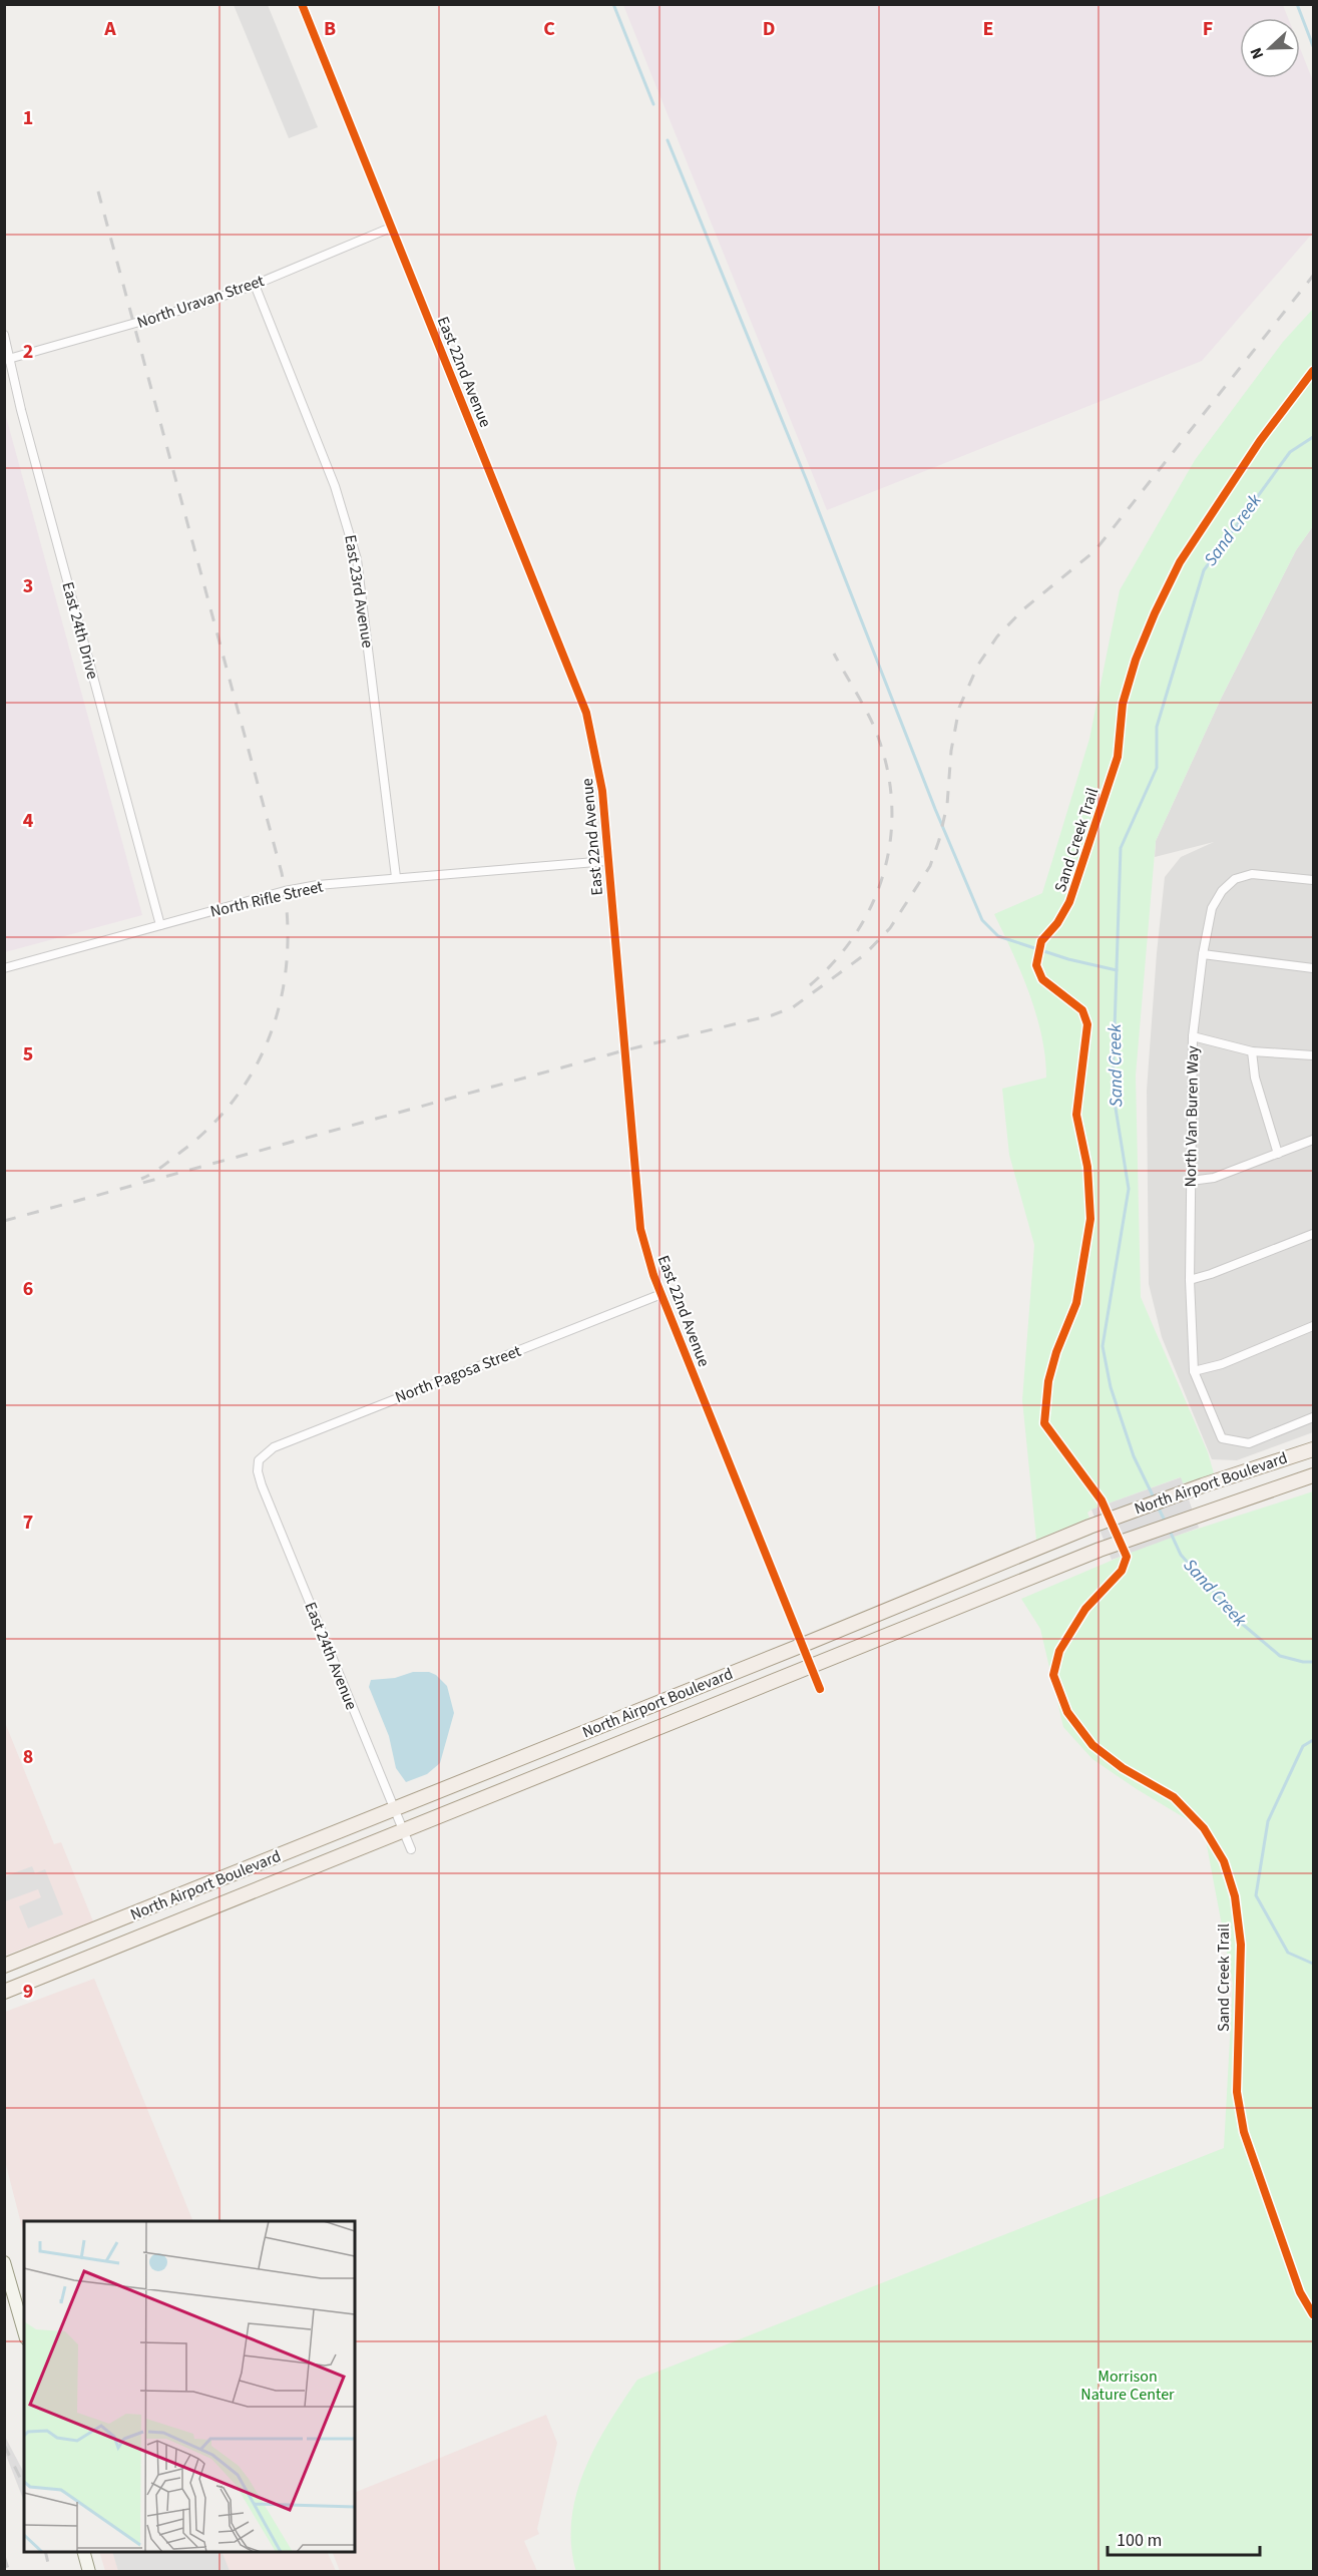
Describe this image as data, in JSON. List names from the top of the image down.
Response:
{
  "streets": {
    "main road": ["North Airport Boulevard"],
    "street": [
      "North Uravan Street",
      "East 22nd Avenue",
      "East 23rd Avenue",
      "East 24th Drive",
      "North Rifle Street",
      "North Van Buren Way",
      "North Pagosa Street",
      "East 24th Avenue"
    ],
    "cycle path": ["Sand Creek Trail"]
  },
  "crossings": [
    ["North Uravan Street", "East 22nd Avenue"],
    ["North Uravan Street", "East 23rd Avenue"],
    ["North Uravan Street", "East 24th Drive"],
    ["East 22nd Avenue", "North Rifle Street"],
    ["East 22nd Avenue", "North Pagosa Street"],
    ["East 22nd Avenue", "North Airport Boulevard"],
    ["East 23rd Avenue", "North Rifle Street"],
    ["East 24th Drive", "North Rifle Street"],
    ["North Pagosa Street", "East 24th Avenue"],
    ["North Airport Boulevard", "East 24th Avenue"]
  ],
  "water": ["Sand Creek"],
  "parks": ["Morrison Nature Center"],
  "scale_bar": "100 m",
  "north": "left",
  "grid": {
    "columns": [
      "A",
      "B",
      "C",
      "D",
      "E",
      "F"
    ],
    "rows": [
      "1",
      "2",
      "3",
      "4",
      "5",
      "6",
      "7",
      "8",
      "9"
    ]
  }
}
